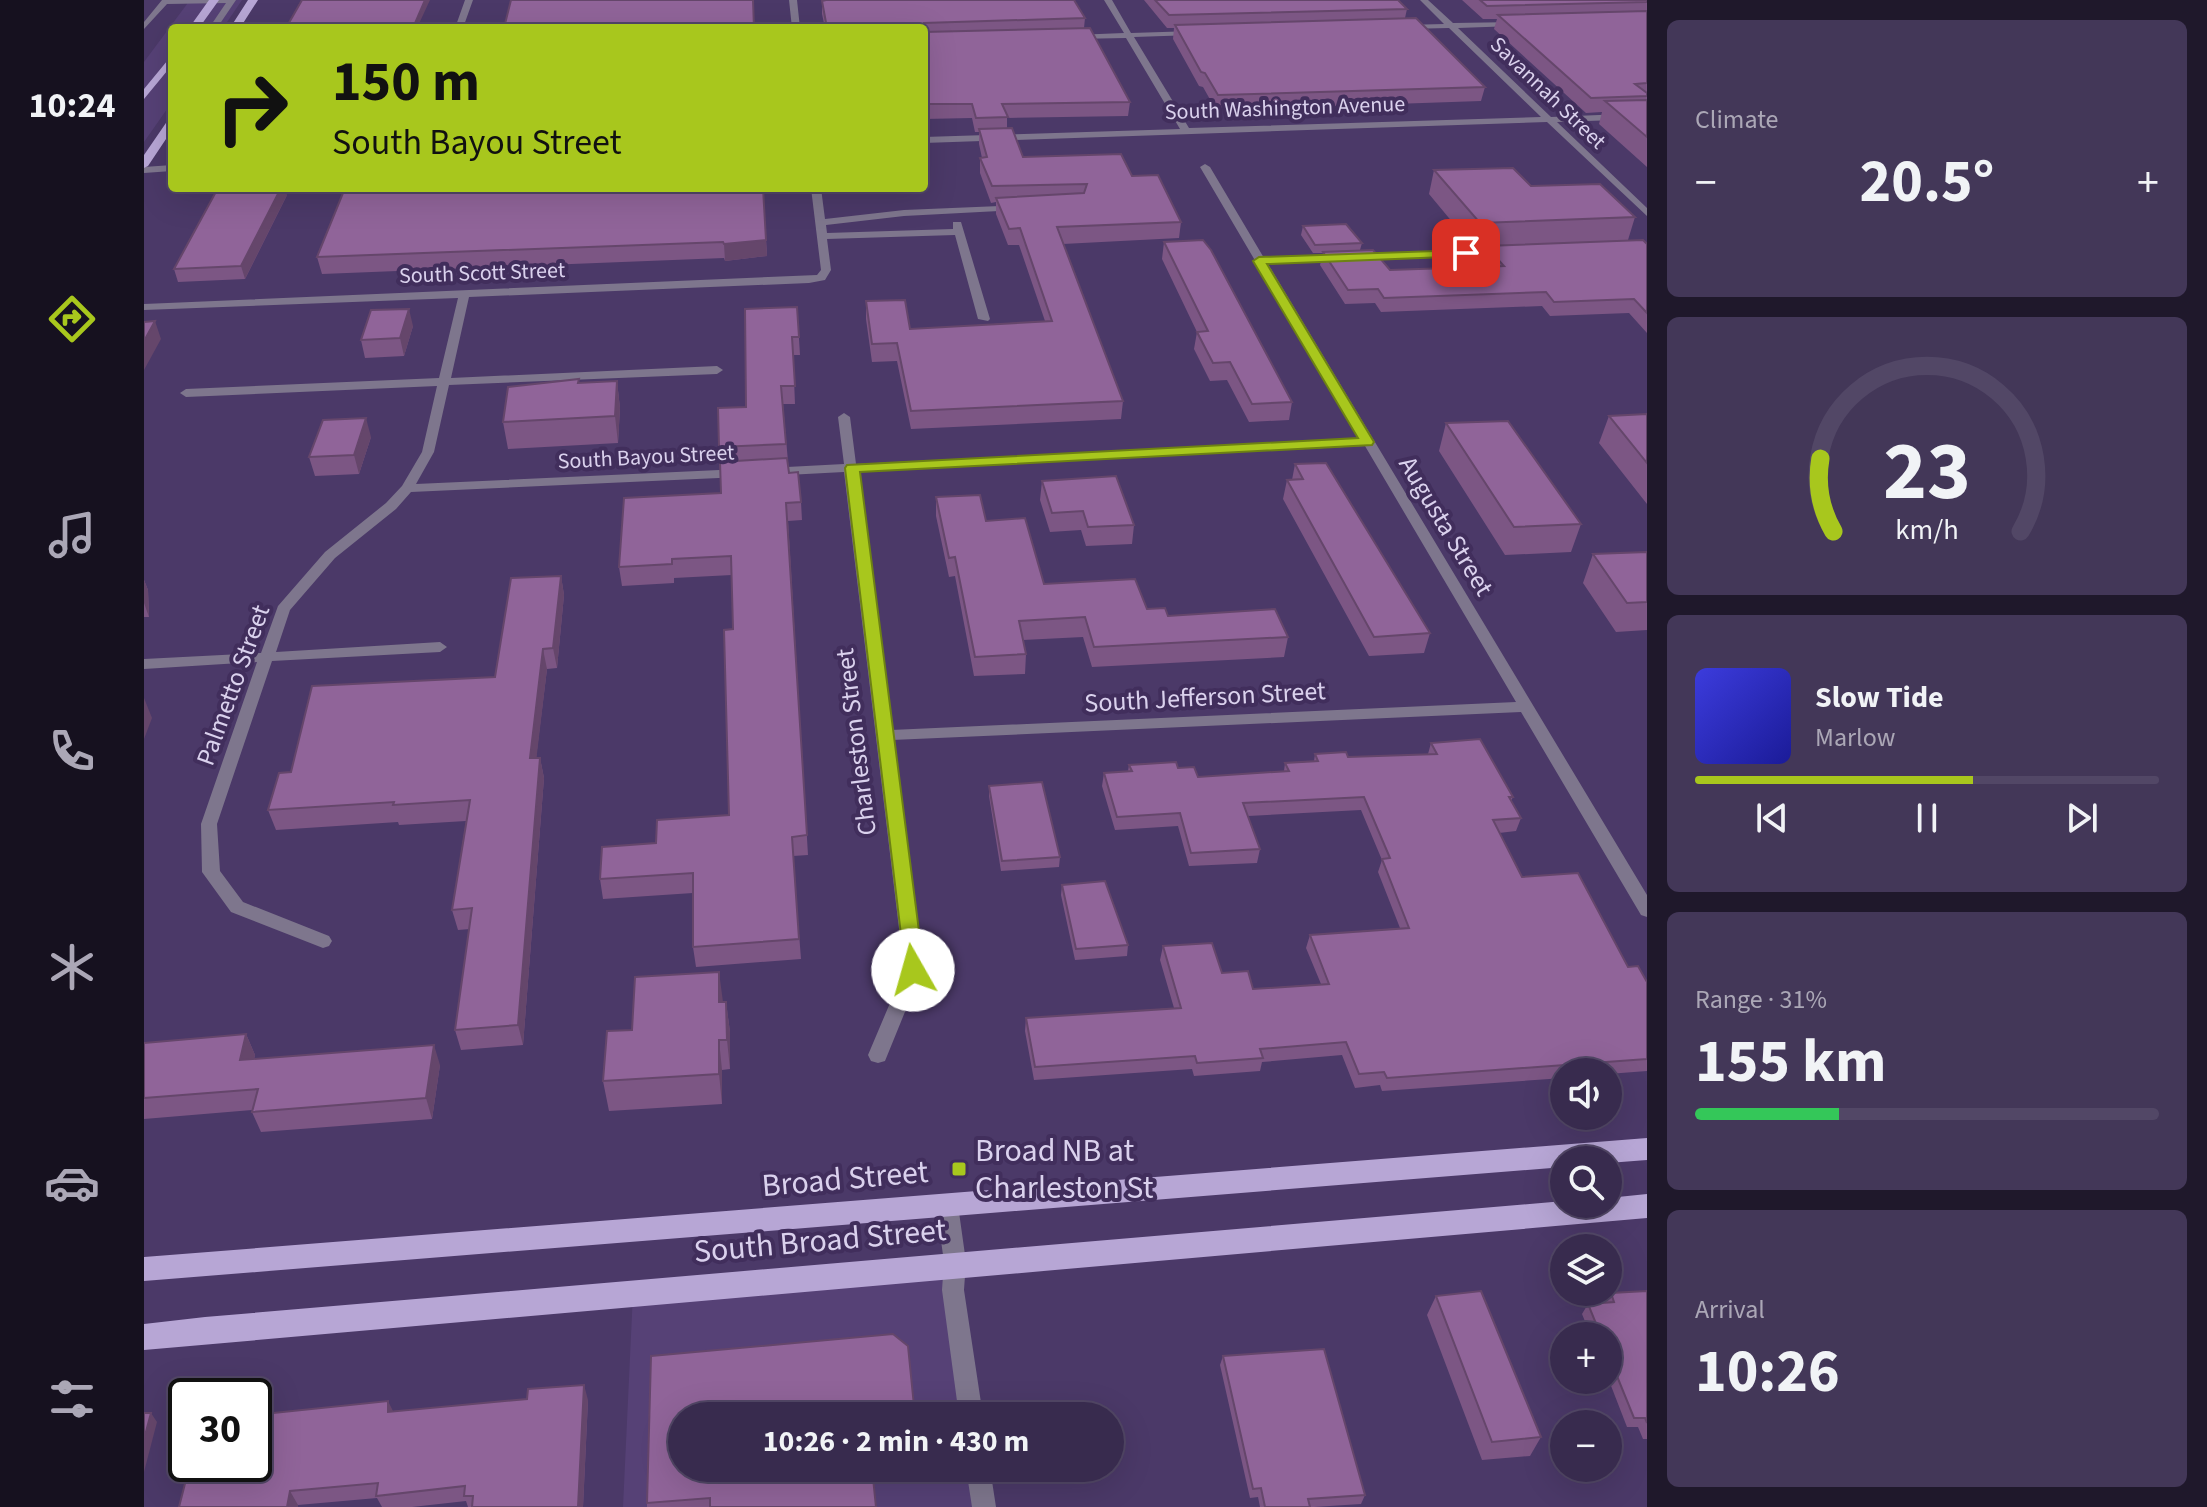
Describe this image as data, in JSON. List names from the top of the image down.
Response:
{
  "streets": {
    "main road": ["Broad Street", "South Broad Street"],
    "street": [
      "Savannah Street",
      "South Washington Avenue",
      "South Scott Street",
      "South Bayou Street",
      "Augusta Street",
      "Palmetto Street",
      "South Jefferson Street",
      "Charleston Street"
    ]
  },
  "crossings": [
    ["Savannah Street", "South Washington Avenue"],
    ["South Scott Street", "Palmetto Street"],
    ["South Bayou Street", "Augusta Street"],
    ["South Bayou Street", "Palmetto Street"],
    ["South Bayou Street", "Charleston Street"],
    ["Augusta Street", "South Jefferson Street"],
    ["South Jefferson Street", "Charleston Street"]
  ],
  "places": {
    "transit": ["Broad NB at Charleston St"]
  },
  "page": {
    "tabs": "10:24",
    "tile": [
      "Climate",
      ["Range · 31%", "155 km"],
      ["Arrival", "10:26"]
    ],
    "turn": ["150 m", "South Bayou Street"],
    "heat": ["−", "20.5°", "+"],
    "song": ["Slow Tide", "Marlow"],
    "map_buttons": ["+", "−"],
    "limit": "30",
    "trip": "10:26 · 2 min · 430 m",
    "gauge": ["23", "km/h"]
  }
}
